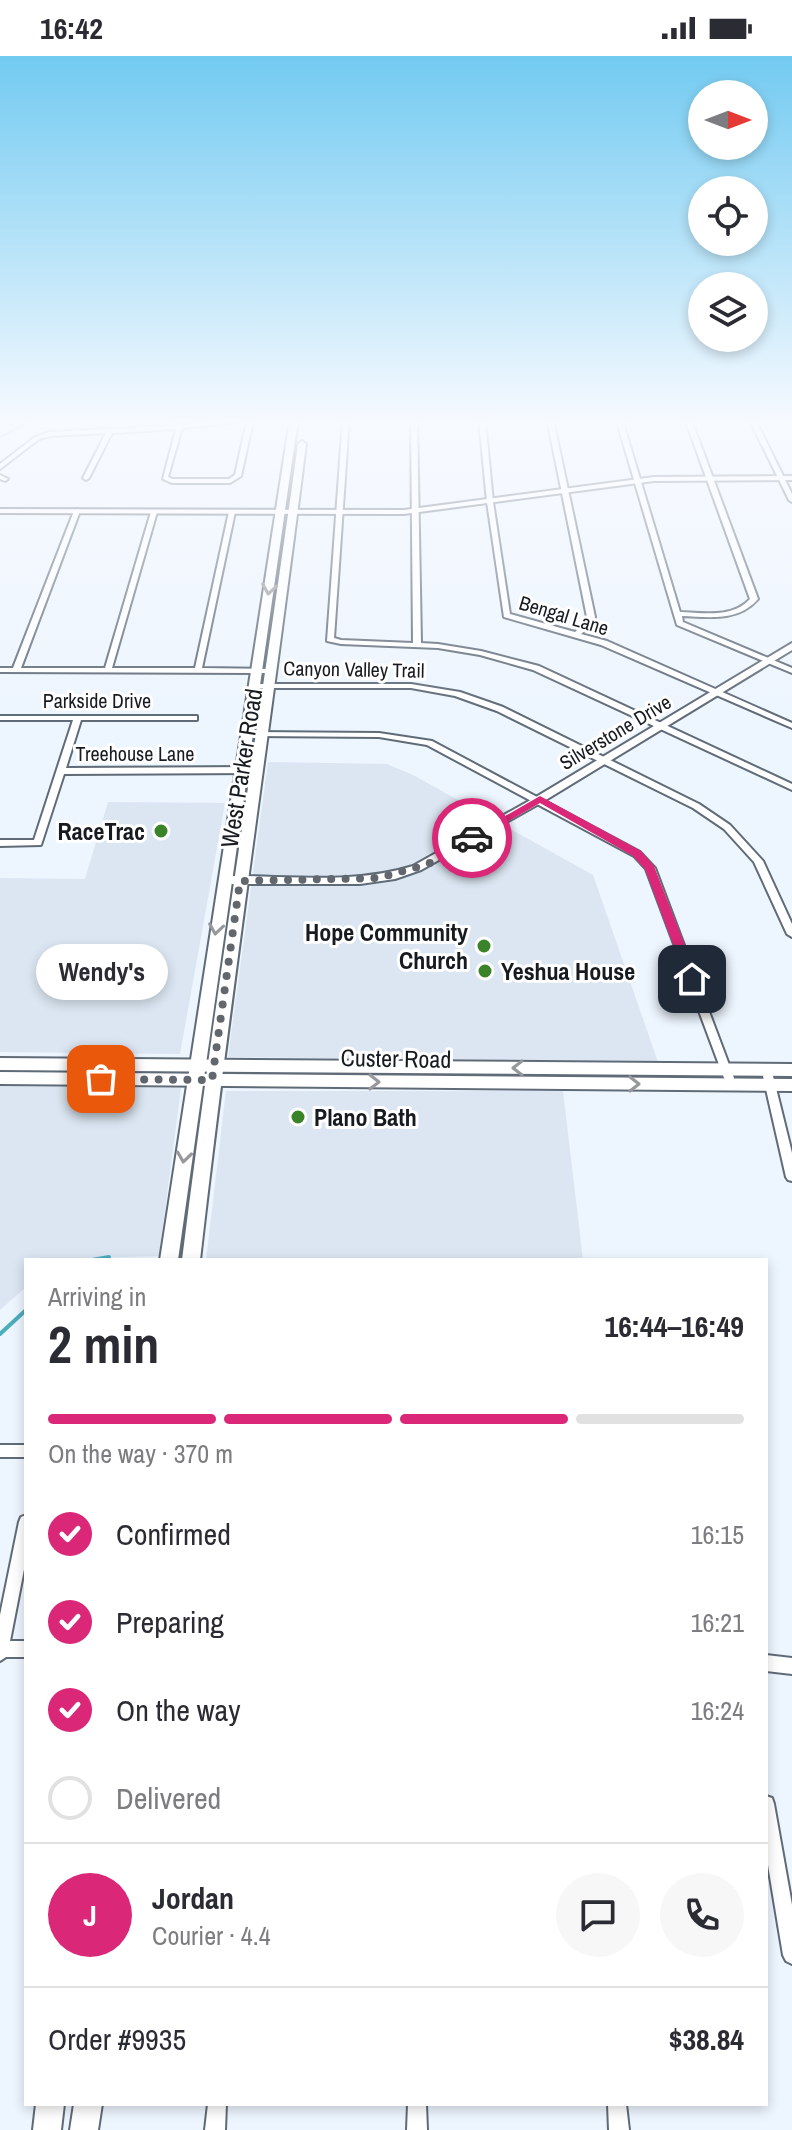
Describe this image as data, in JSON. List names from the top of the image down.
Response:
{
  "streets": {
    "main road": ["West Parker Road", "Custer Road"],
    "street": [
      "Bengal Lane",
      "Canyon Valley Trail",
      "Parkside Drive",
      "Silverstone Drive",
      "Treehouse Lane"
    ]
  },
  "crossings": [
    ["Bengal Lane", "Silverstone Drive"],
    ["Canyon Valley Trail", "Silverstone Drive"],
    ["Canyon Valley Trail", "West Parker Road"],
    ["Silverstone Drive", "West Parker Road"],
    ["Treehouse Lane", "West Parker Road"],
    ["West Parker Road", "Custer Road"]
  ],
  "places": [
    "RaceTrac",
    "Hope Community Church",
    "Yeshua House",
    "Wendy's",
    "Plano Bath"
  ],
  "north": "right",
  "page": {
    "status": "16:42",
    "bubble": "Wendy's",
    "heading": ["2 min", "Arriving in", "16:44–16:49"],
    "panel": [
      "Jordan",
      "Courier · 4.4",
      "Order #9935",
      "$38.84"
    ],
    "bar": "On the way · 370 m",
    "list": [
      ["Confirmed", "16:15"],
      ["Preparing", "16:21"],
      ["On the way", "16:24"],
      "Delivered"
    ],
    "round": "J"
  }
}
